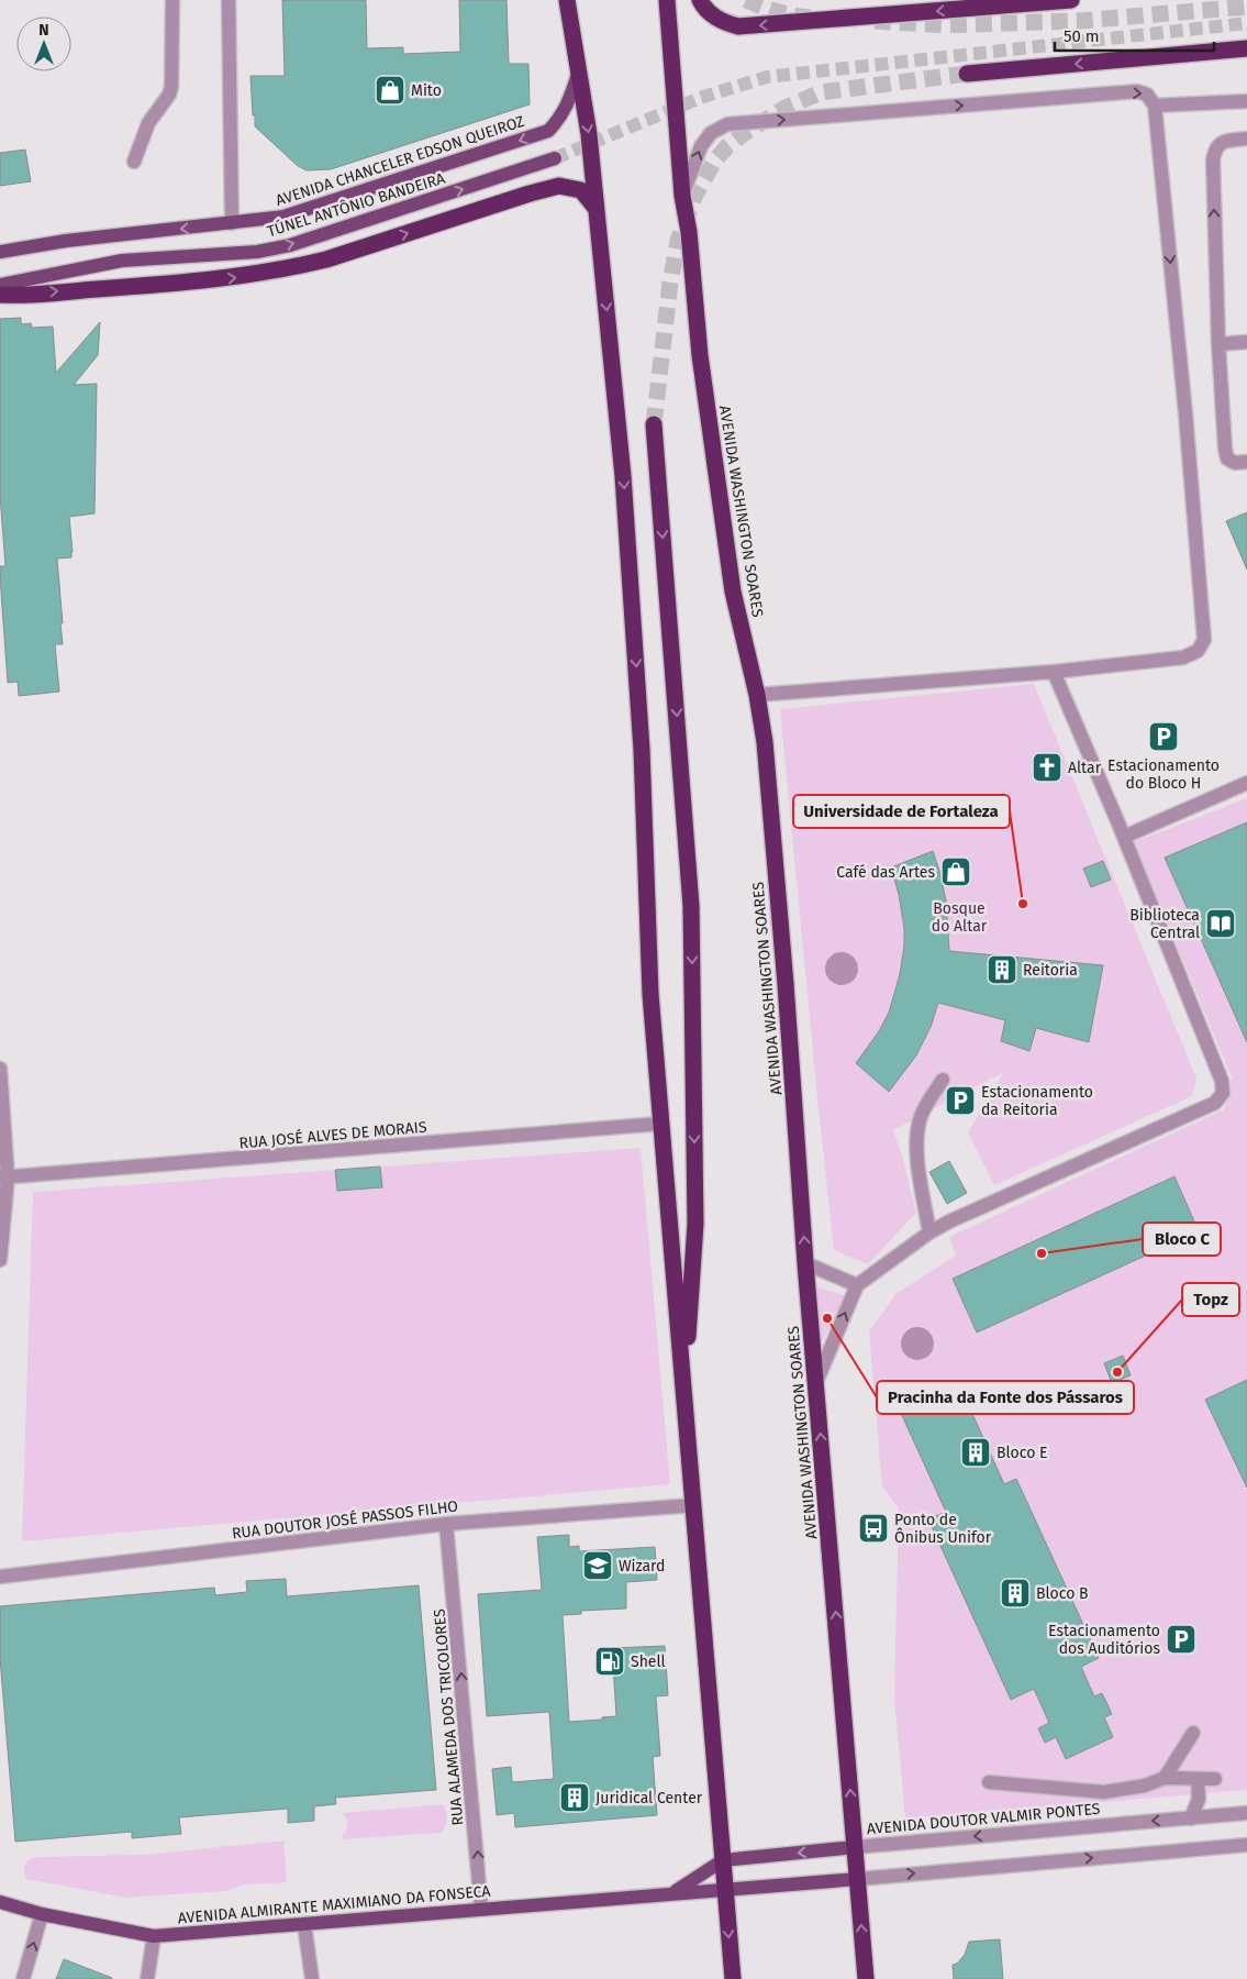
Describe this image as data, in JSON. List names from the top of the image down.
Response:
{
  "streets": {
    "highway": ["AVENIDA WASHINGTON SOARES"],
    "main road": [
      "AVENIDA CHANCELER EDSON QUEIROZ",
      "TÚNEL ANTÔNIO BANDEIRA",
      "AVENIDA DOUTOR VALMIR PONTES",
      "AVENIDA ALMIRANTE MAXIMIANO DA FONSECA"
    ],
    "street": ["RUA JOSÉ ALVES DE MORAIS", "RUA DOUTOR JOSÉ PASSOS FILHO", "RUA ALAMEDA DOS TRICOLORES"]
  },
  "crossings": [
    ["AVENIDA WASHINGTON SOARES", "AVENIDA DOUTOR VALMIR PONTES"],
    ["RUA DOUTOR JOSÉ PASSOS FILHO", "RUA ALAMEDA DOS TRICOLORES"],
    ["RUA ALAMEDA DOS TRICOLORES", "AVENIDA ALMIRANTE MAXIMIANO DA FONSECA"],
    ["AVENIDA DOUTOR VALMIR PONTES", "AVENIDA ALMIRANTE MAXIMIANO DA FONSECA"]
  ],
  "one_way": ["AVENIDA CHANCELER EDSON QUEIROZ", "TÚNEL ANTÔNIO BANDEIRA", "RUA ALAMEDA DOS TRICOLORES"],
  "parks": ["Bosque do Altar"],
  "places": {
    "shop": ["Mito", "Café das Artes"],
    "parking": ["Estacionamento do Bloco H", "Estacionamento da Reitoria", "Estacionamento dos Auditórios"],
    "church": ["Altar"],
    "other": [
      "Universidade de Fortaleza",
      "Bloco C",
      "Pracinha da Fonte dos Pássaros",
      "Topz"
    ],
    "library": ["Biblioteca Central"],
    "building": [
      "Reitoria",
      "Bloco E",
      "Bloco B",
      "Juridical Center"
    ],
    "bus stop": ["Ponto de Ônibus Unifor"],
    "school or university": ["Wizard"],
    "fuel station": ["Shell"]
  },
  "scale_bar": "50 m",
  "north": "top"
}
